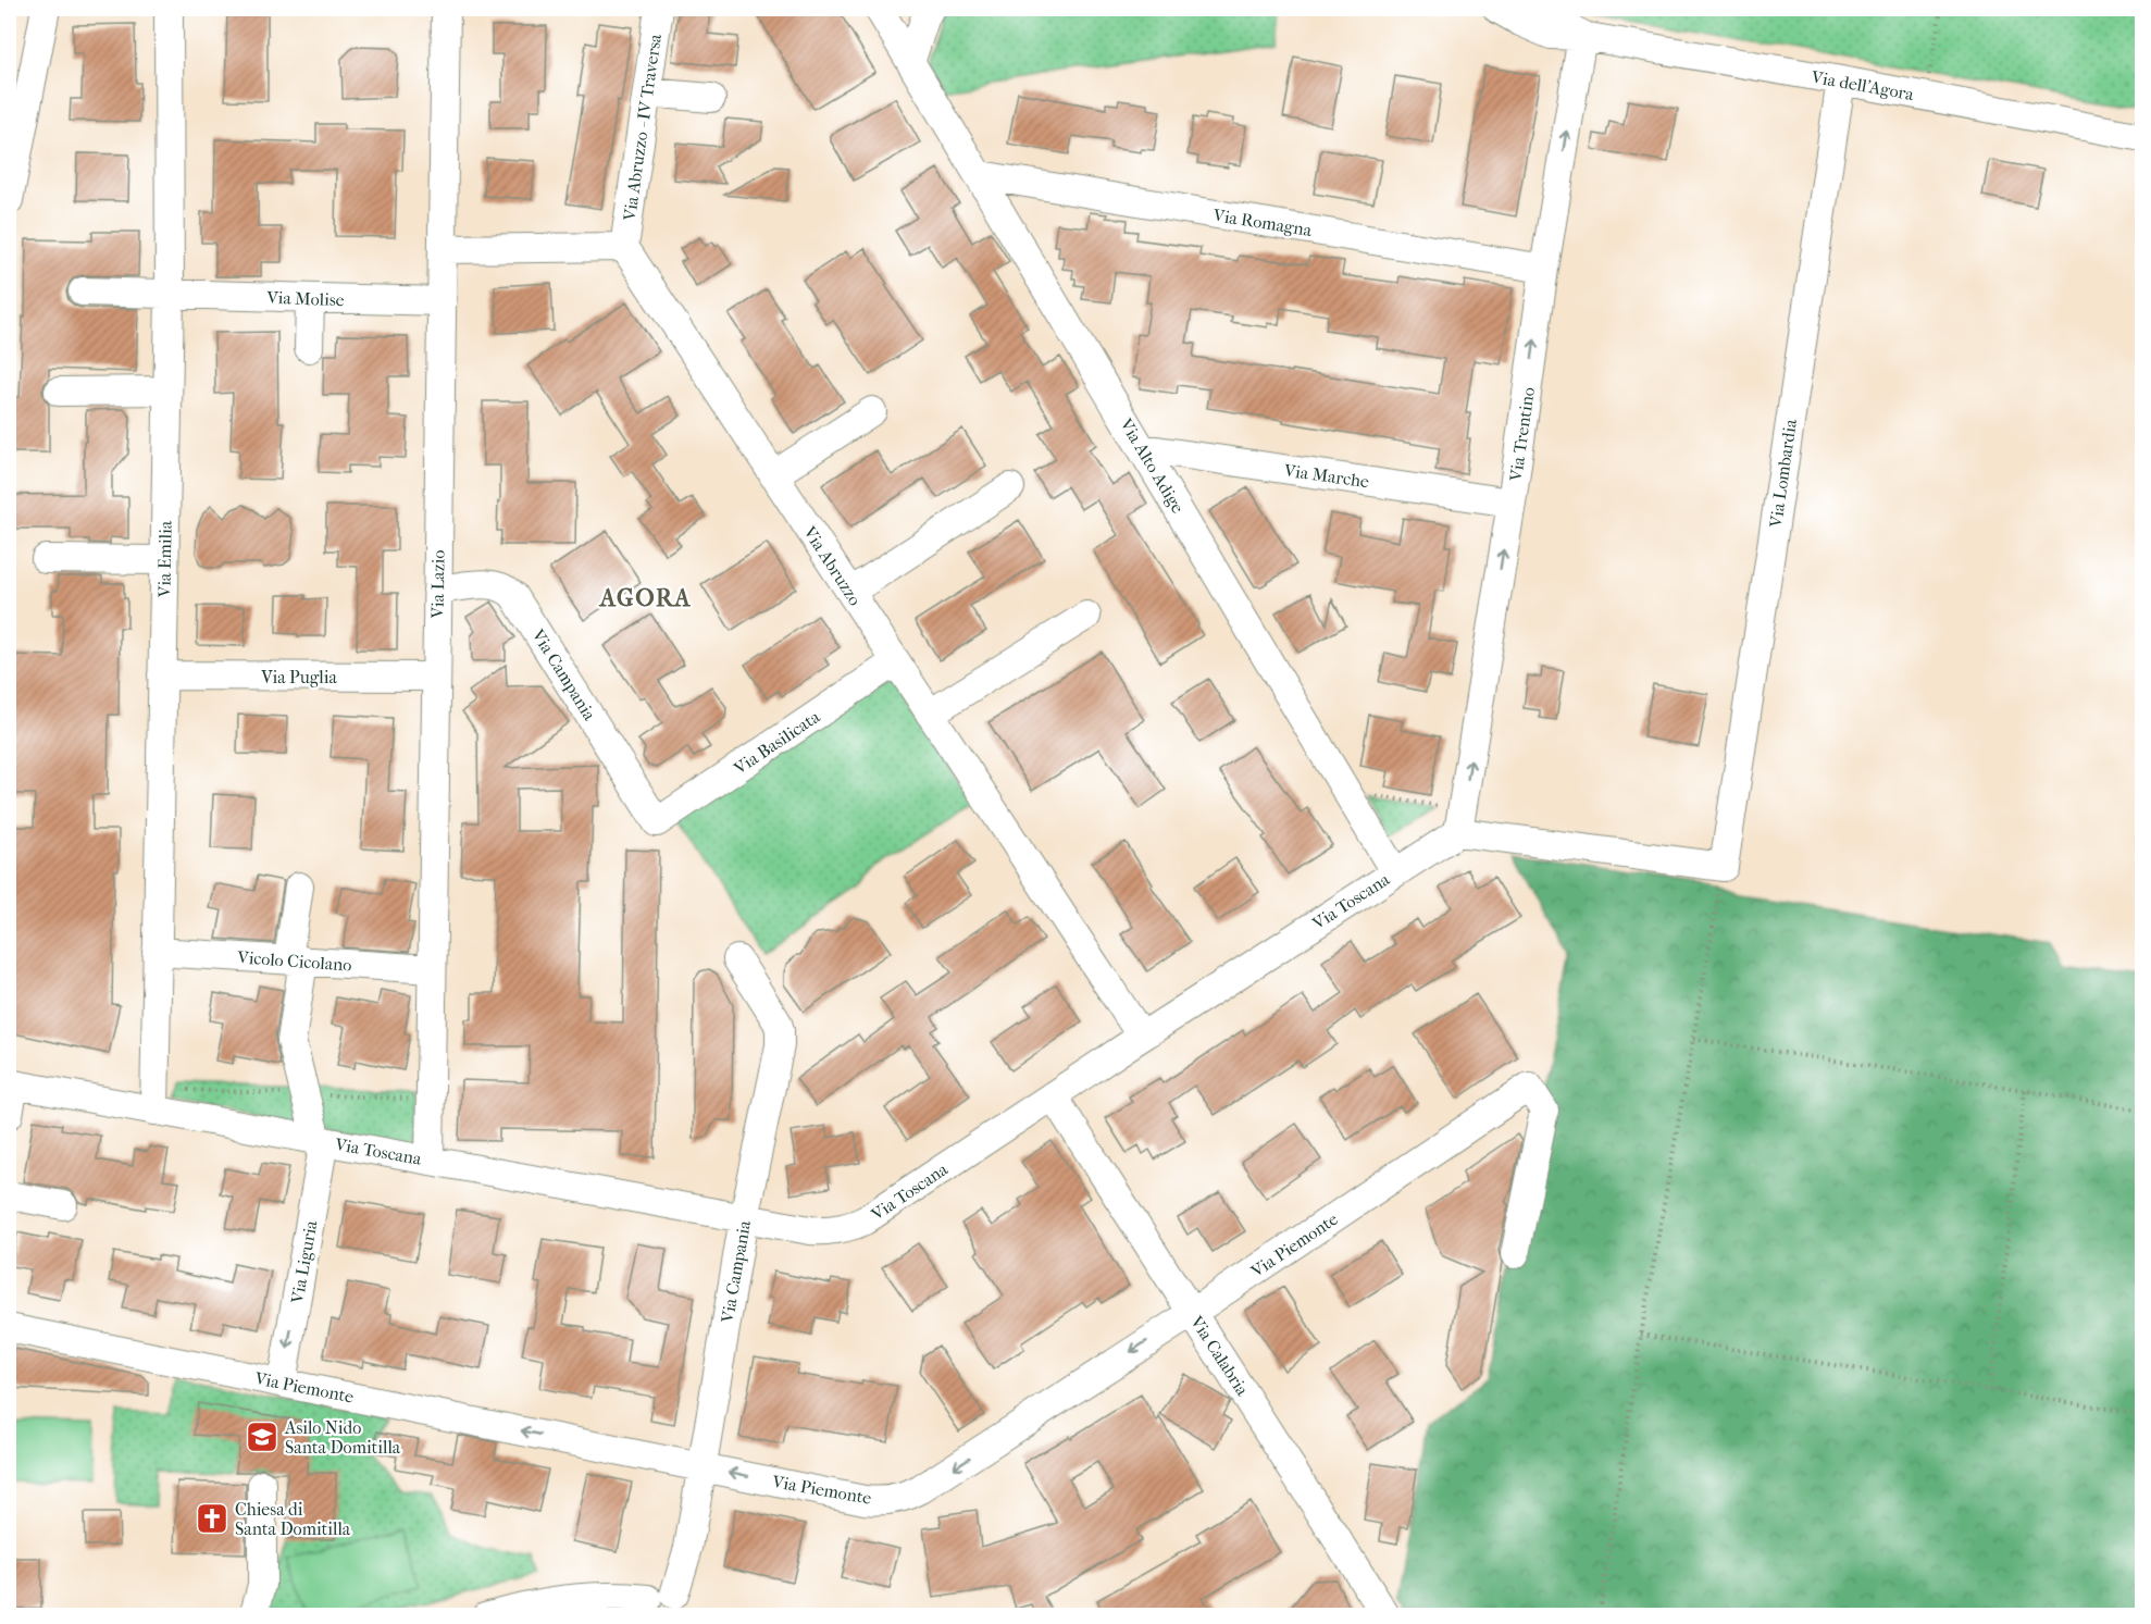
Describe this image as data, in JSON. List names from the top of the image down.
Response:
{
  "streets": {
    "street": [
      "Via dell'Agora",
      "Via Abruzzo - IV Traversa",
      "Via Romagna",
      "Via Molise",
      "Via Trentino",
      "Via Alto Adige",
      "Via Lombardia",
      "Via Marche",
      "Via Emilia",
      "Via Abruzzo",
      "Via Lazio",
      "Via Campania",
      "Via Puglia",
      "Via Basilicata",
      "Via Toscana",
      "Vicolo Cicolano",
      "Via Piemonte",
      "Via Liguria",
      "Via Calabria"
    ]
  },
  "crossings": [
    ["Via dell'Agora", "Via Trentino"],
    ["Via dell'Agora", "Via Lombardia"],
    ["Via Abruzzo - IV Traversa", "Via Abruzzo"],
    ["Via Romagna", "Via Trentino"],
    ["Via Romagna", "Via Alto Adige"],
    ["Via Molise", "Via Emilia"],
    ["Via Molise", "Via Lazio"],
    ["Via Trentino", "Via Marche"],
    ["Via Trentino", "Via Toscana"],
    ["Via Alto Adige", "Via Marche"],
    ["Via Alto Adige", "Via Toscana"],
    ["Via Emilia", "Via Puglia"],
    ["Via Emilia", "Via Toscana"],
    ["Via Emilia", "Vicolo Cicolano"],
    ["Via Abruzzo", "Via Basilicata"],
    ["Via Abruzzo", "Via Toscana"],
    ["Via Lazio", "Via Campania"],
    ["Via Lazio", "Via Puglia"],
    ["Via Lazio", "Via Toscana"],
    ["Via Lazio", "Vicolo Cicolano"],
    ["Via Campania", "Via Basilicata"],
    ["Via Campania", "Via Toscana"],
    ["Via Campania", "Via Piemonte"],
    ["Via Toscana", "Via Liguria"],
    ["Via Toscana", "Via Calabria"],
    ["Via Piemonte", "Via Liguria"],
    ["Via Piemonte", "Via Calabria"]
  ],
  "one_way": ["Via Trentino", "Via Piemonte", "Via Liguria"],
  "districts": ["AGORA"],
  "places": {
    "school or university": ["Asilo Nido Santa Domitilla"],
    "church": ["Chiesa di Santa Domitilla"]
  }
}
